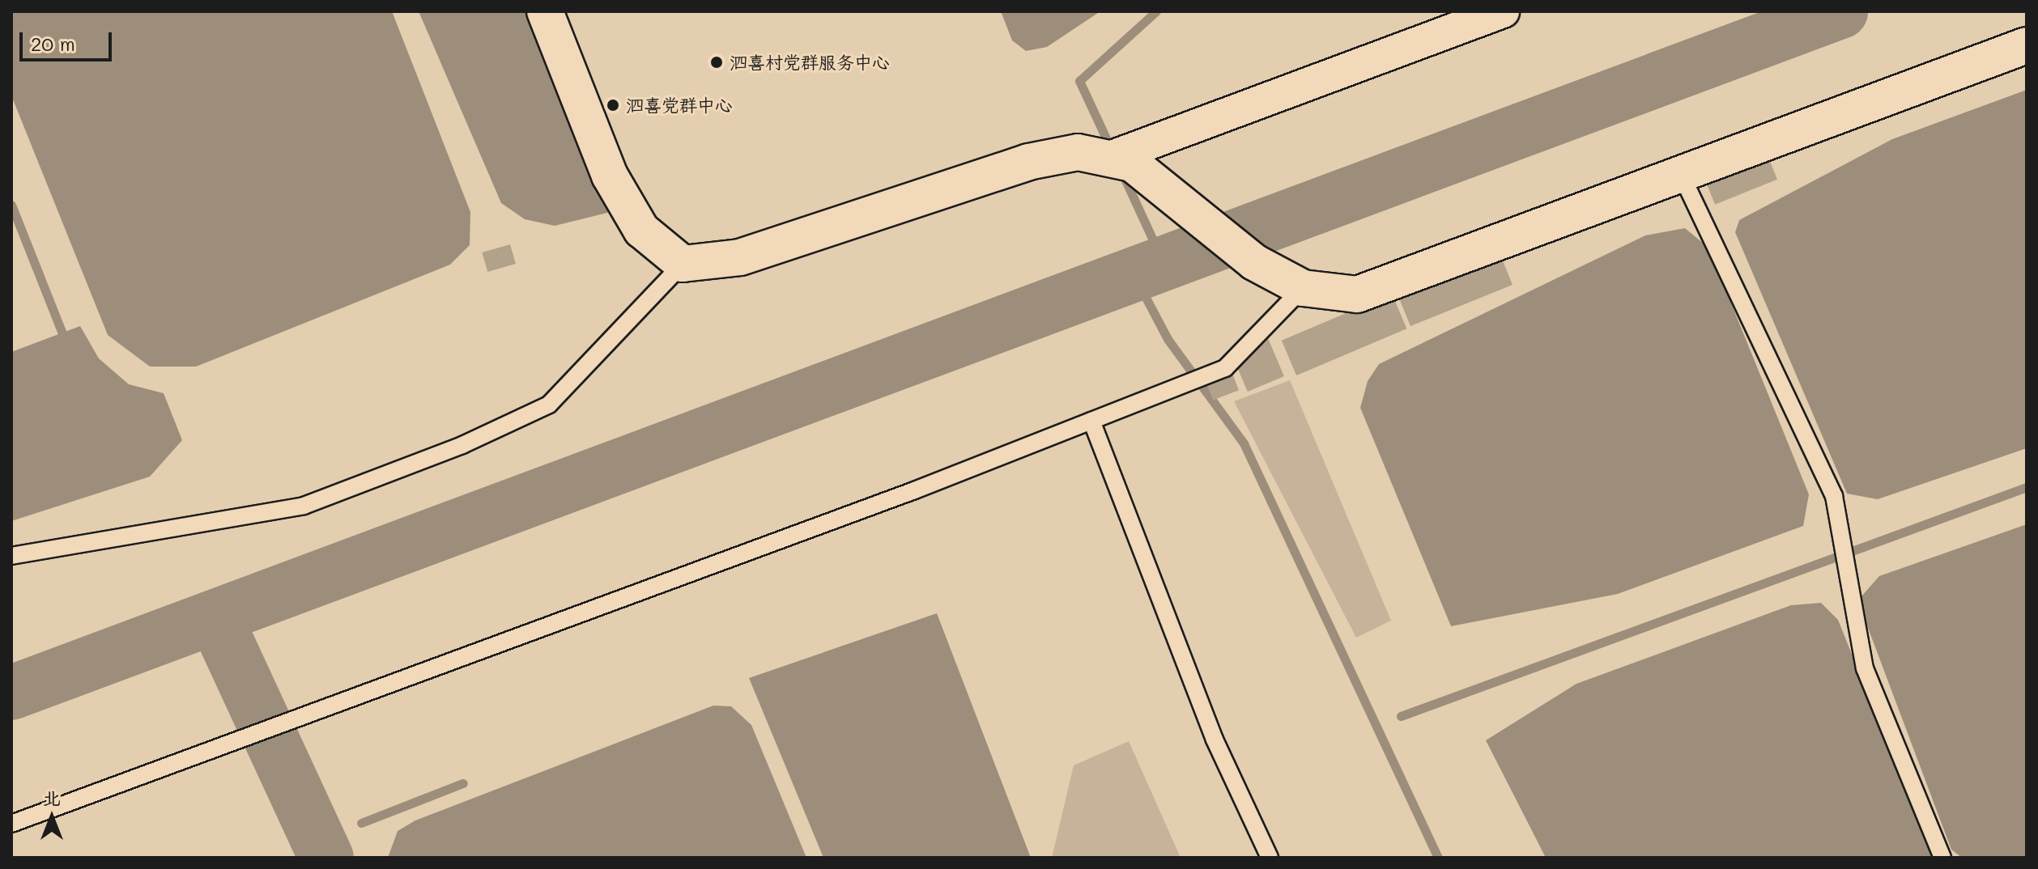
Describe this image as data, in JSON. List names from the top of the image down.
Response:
{
  "places": ["泗喜村党群服务中心", "泗喜党群中心"],
  "scale_bar": "20 m",
  "north": "top"
}
